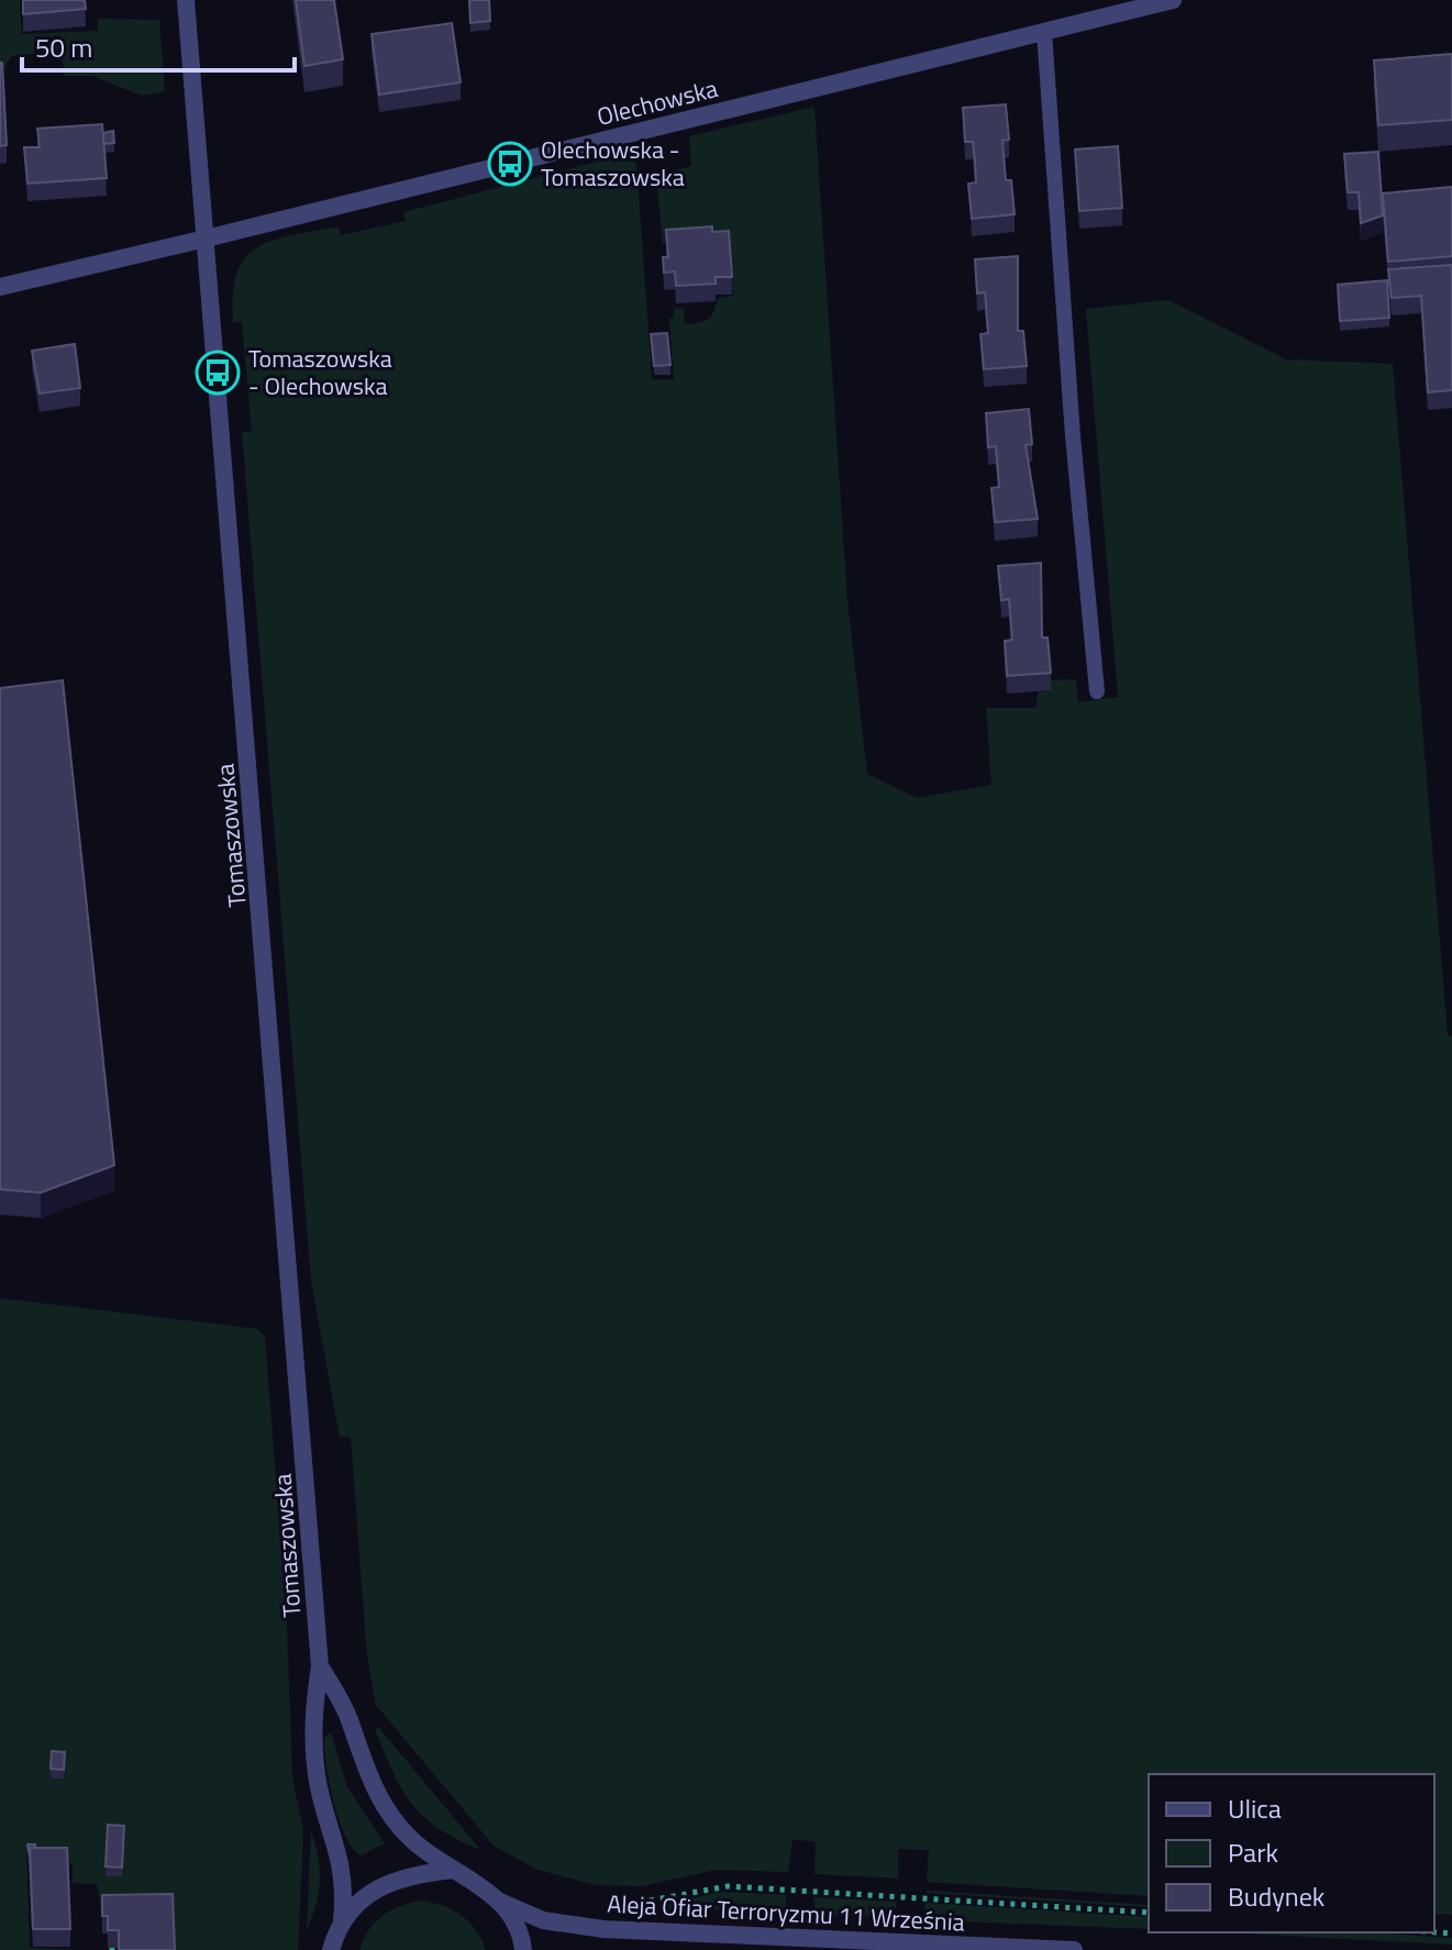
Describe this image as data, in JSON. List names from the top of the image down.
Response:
{
  "streets": {
    "street": ["Olechowska", "Tomaszowska", "Aleja Ofiar Terroryzmu 11 Września"]
  },
  "crossings": [
    ["Olechowska", "Tomaszowska"],
    ["Tomaszowska", "Aleja Ofiar Terroryzmu 11 Września"]
  ],
  "places": {
    "bus stop": ["Olechowska - Tomaszowska", "Tomaszowska - Olechowska"]
  },
  "legend": ["Ulica", "Park", "Budynek"],
  "scale_bar": "50 m"
}
